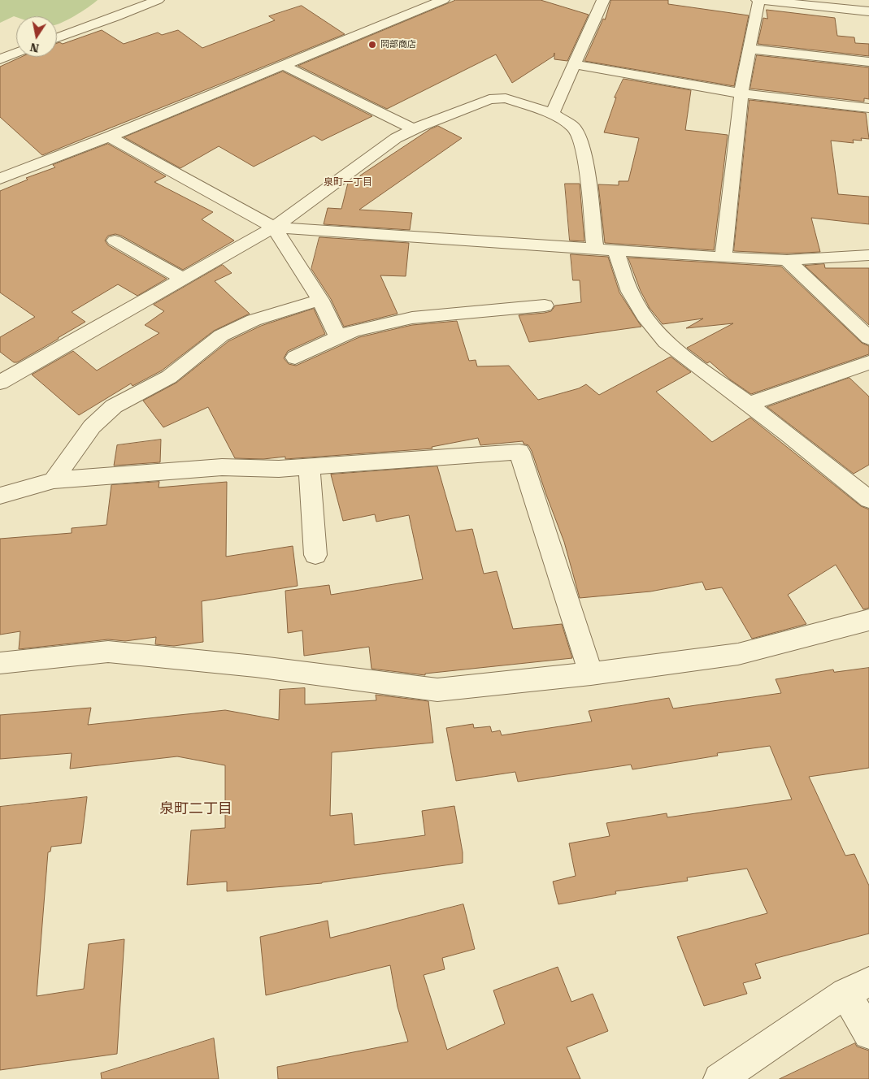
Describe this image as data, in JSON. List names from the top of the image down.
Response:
{
  "districts": ["泉町一丁目", "泉町二丁目"],
  "places": ["岡部商店"],
  "north": "bottom"
}
